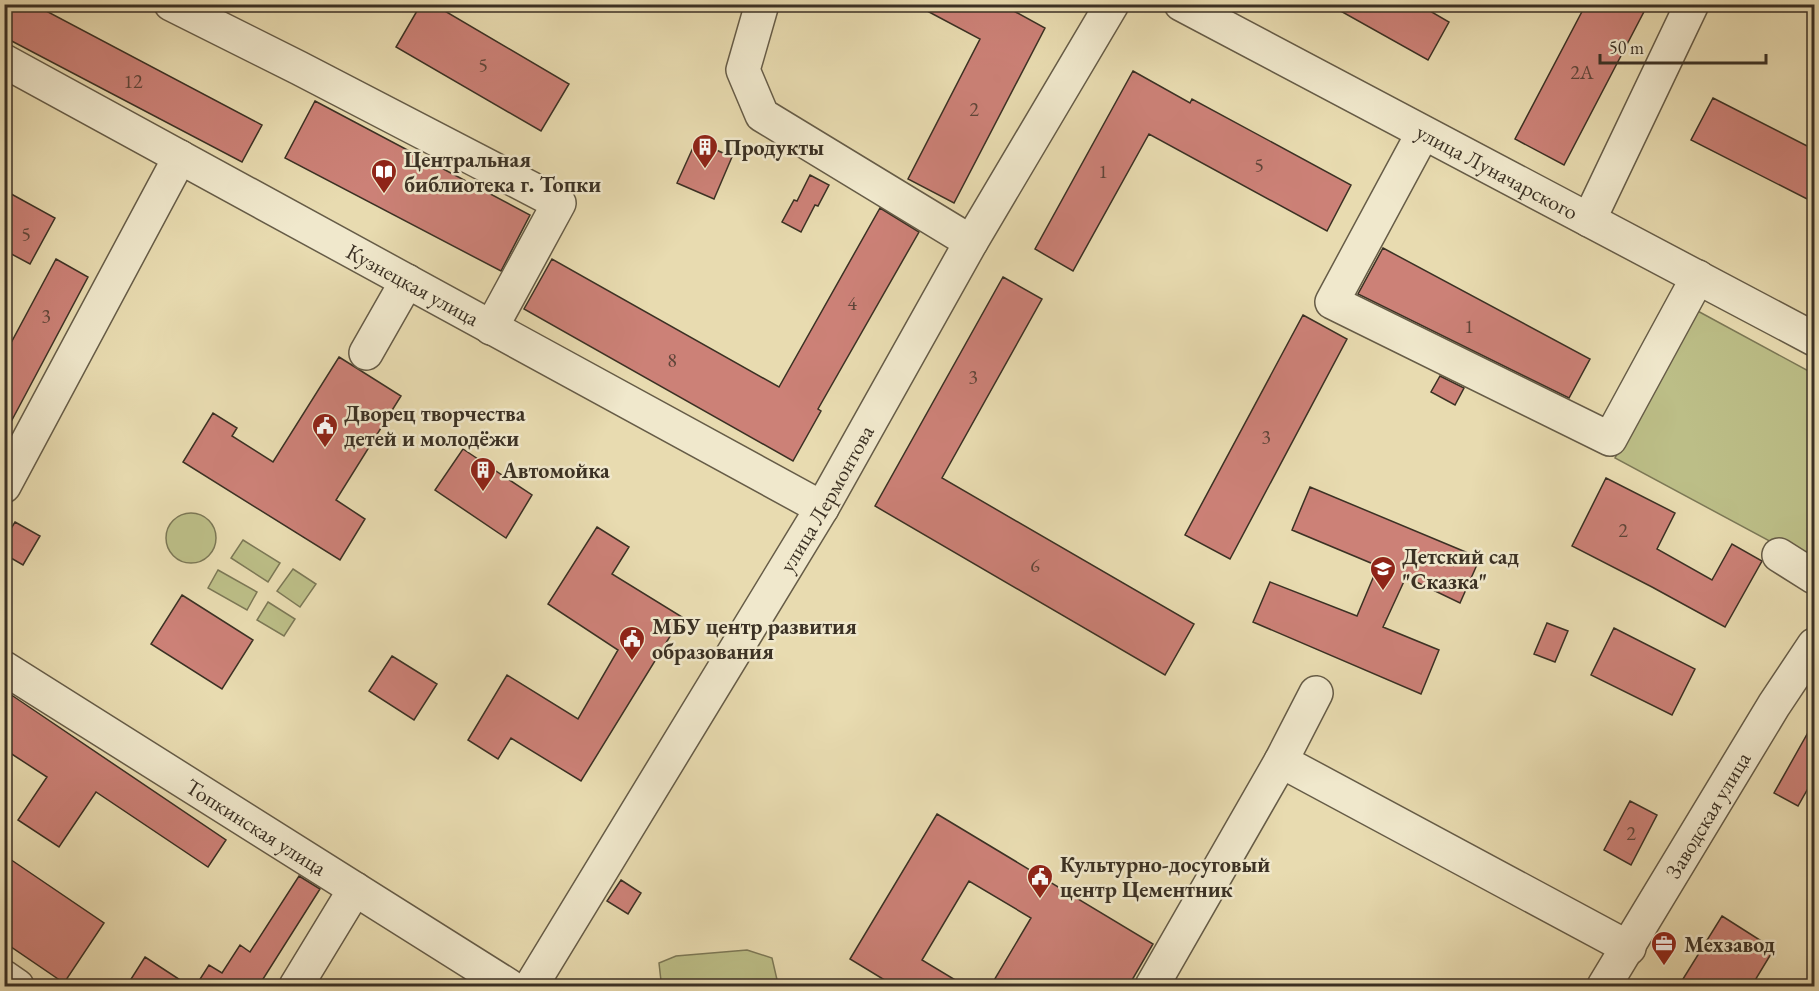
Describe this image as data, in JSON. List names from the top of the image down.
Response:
{
  "streets": {
    "street": [
      "улица Луначарского",
      "Кузнецкая улица",
      "улица Лермонтова",
      "Заводская улица",
      "Топкинская улица"
    ]
  },
  "crossings": [
    ["Кузнецкая улица", "улица Лермонтова"]
  ],
  "places": {
    "building": ["Продукты", "Автомойка"],
    "library": ["Центральная библиотека г. Топки"],
    "public building": ["Дворец творчества детей и молодёжи", "МБУ центр развития образования", "Культурно-досуговый центр Цементник"],
    "school or university": ["Детский сад \"Сказка\""],
    "office": ["Мехзавод"]
  },
  "house_numbers": [
    "5",
    "2А",
    "12",
    "2",
    "5",
    "1",
    "5",
    "4",
    "3",
    "1",
    "8",
    "3",
    "3",
    "2",
    "6",
    "2"
  ],
  "scale_bar": "50 m"
}
